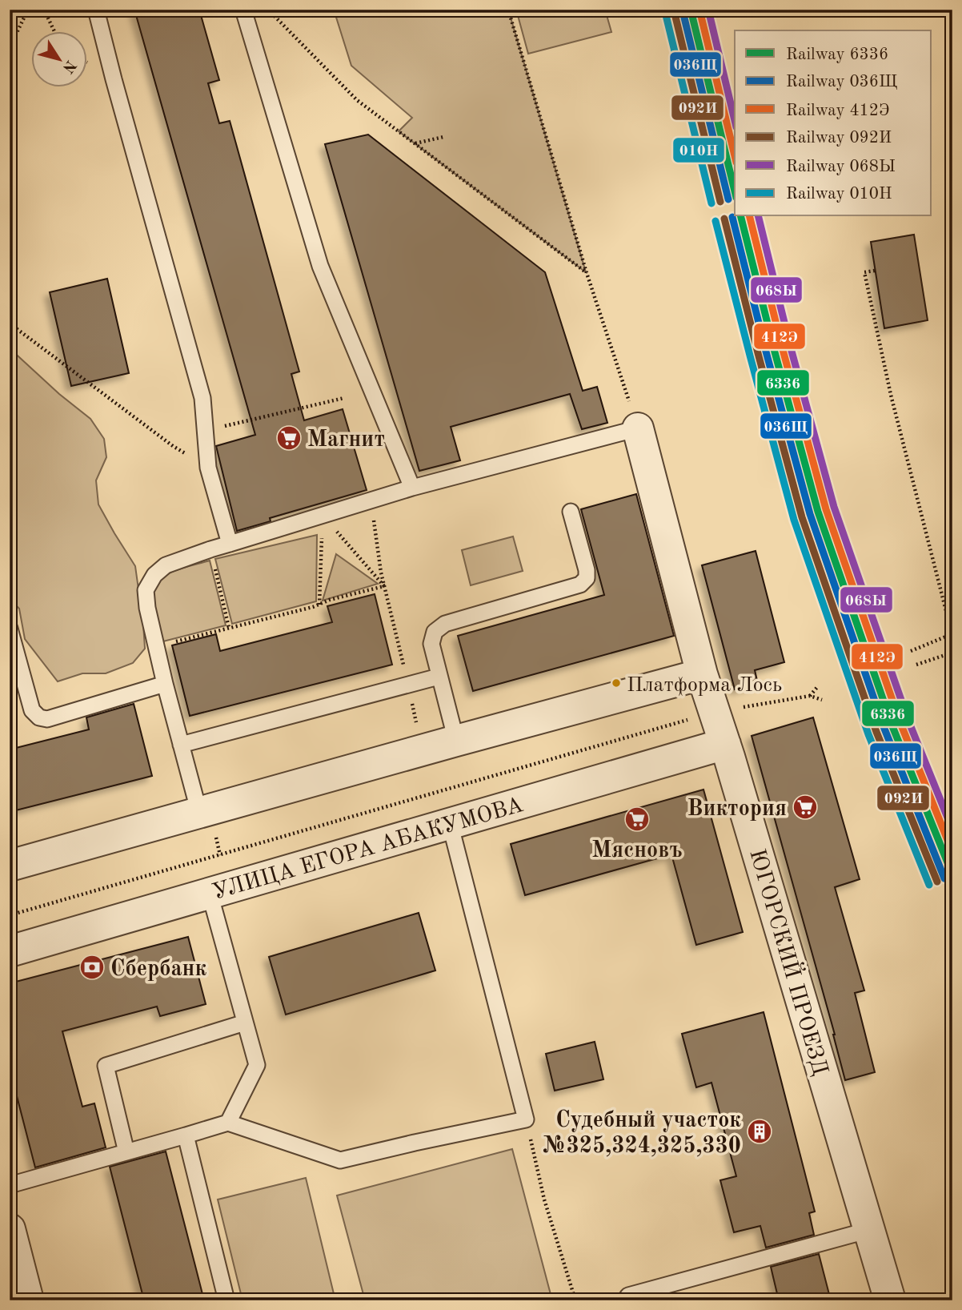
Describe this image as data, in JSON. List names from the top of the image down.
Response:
{
  "streets": {
    "street": ["УЛИЦА ЕГОРА АБАКУМОВА", "ЮГОРСКИЙ ПРОЕЗД"]
  },
  "crossings": [
    ["УЛИЦА ЕГОРА АБАКУМОВА", "ЮГОРСКИЙ ПРОЕЗД"]
  ],
  "places": {
    "supermarket": ["Магнит", "Виктория", "Мясновъ"],
    "other": ["Платформа Лось"],
    "bank": ["Сбербанк"],
    "building": ["Судебный участок №325,324,325,330"]
  },
  "lines": [
    "rail line 6336",
    "rail line 412Э",
    "rail line 068Ы",
    "rail line 036Щ",
    "rail line 092И",
    "rail line 010Н"
  ],
  "legend": [
    "Railway 6336",
    "Railway 036Щ",
    "Railway 412Э",
    "Railway 092И",
    "Railway 068Ы",
    "Railway 010Н"
  ],
  "north": "bottom right"
}
